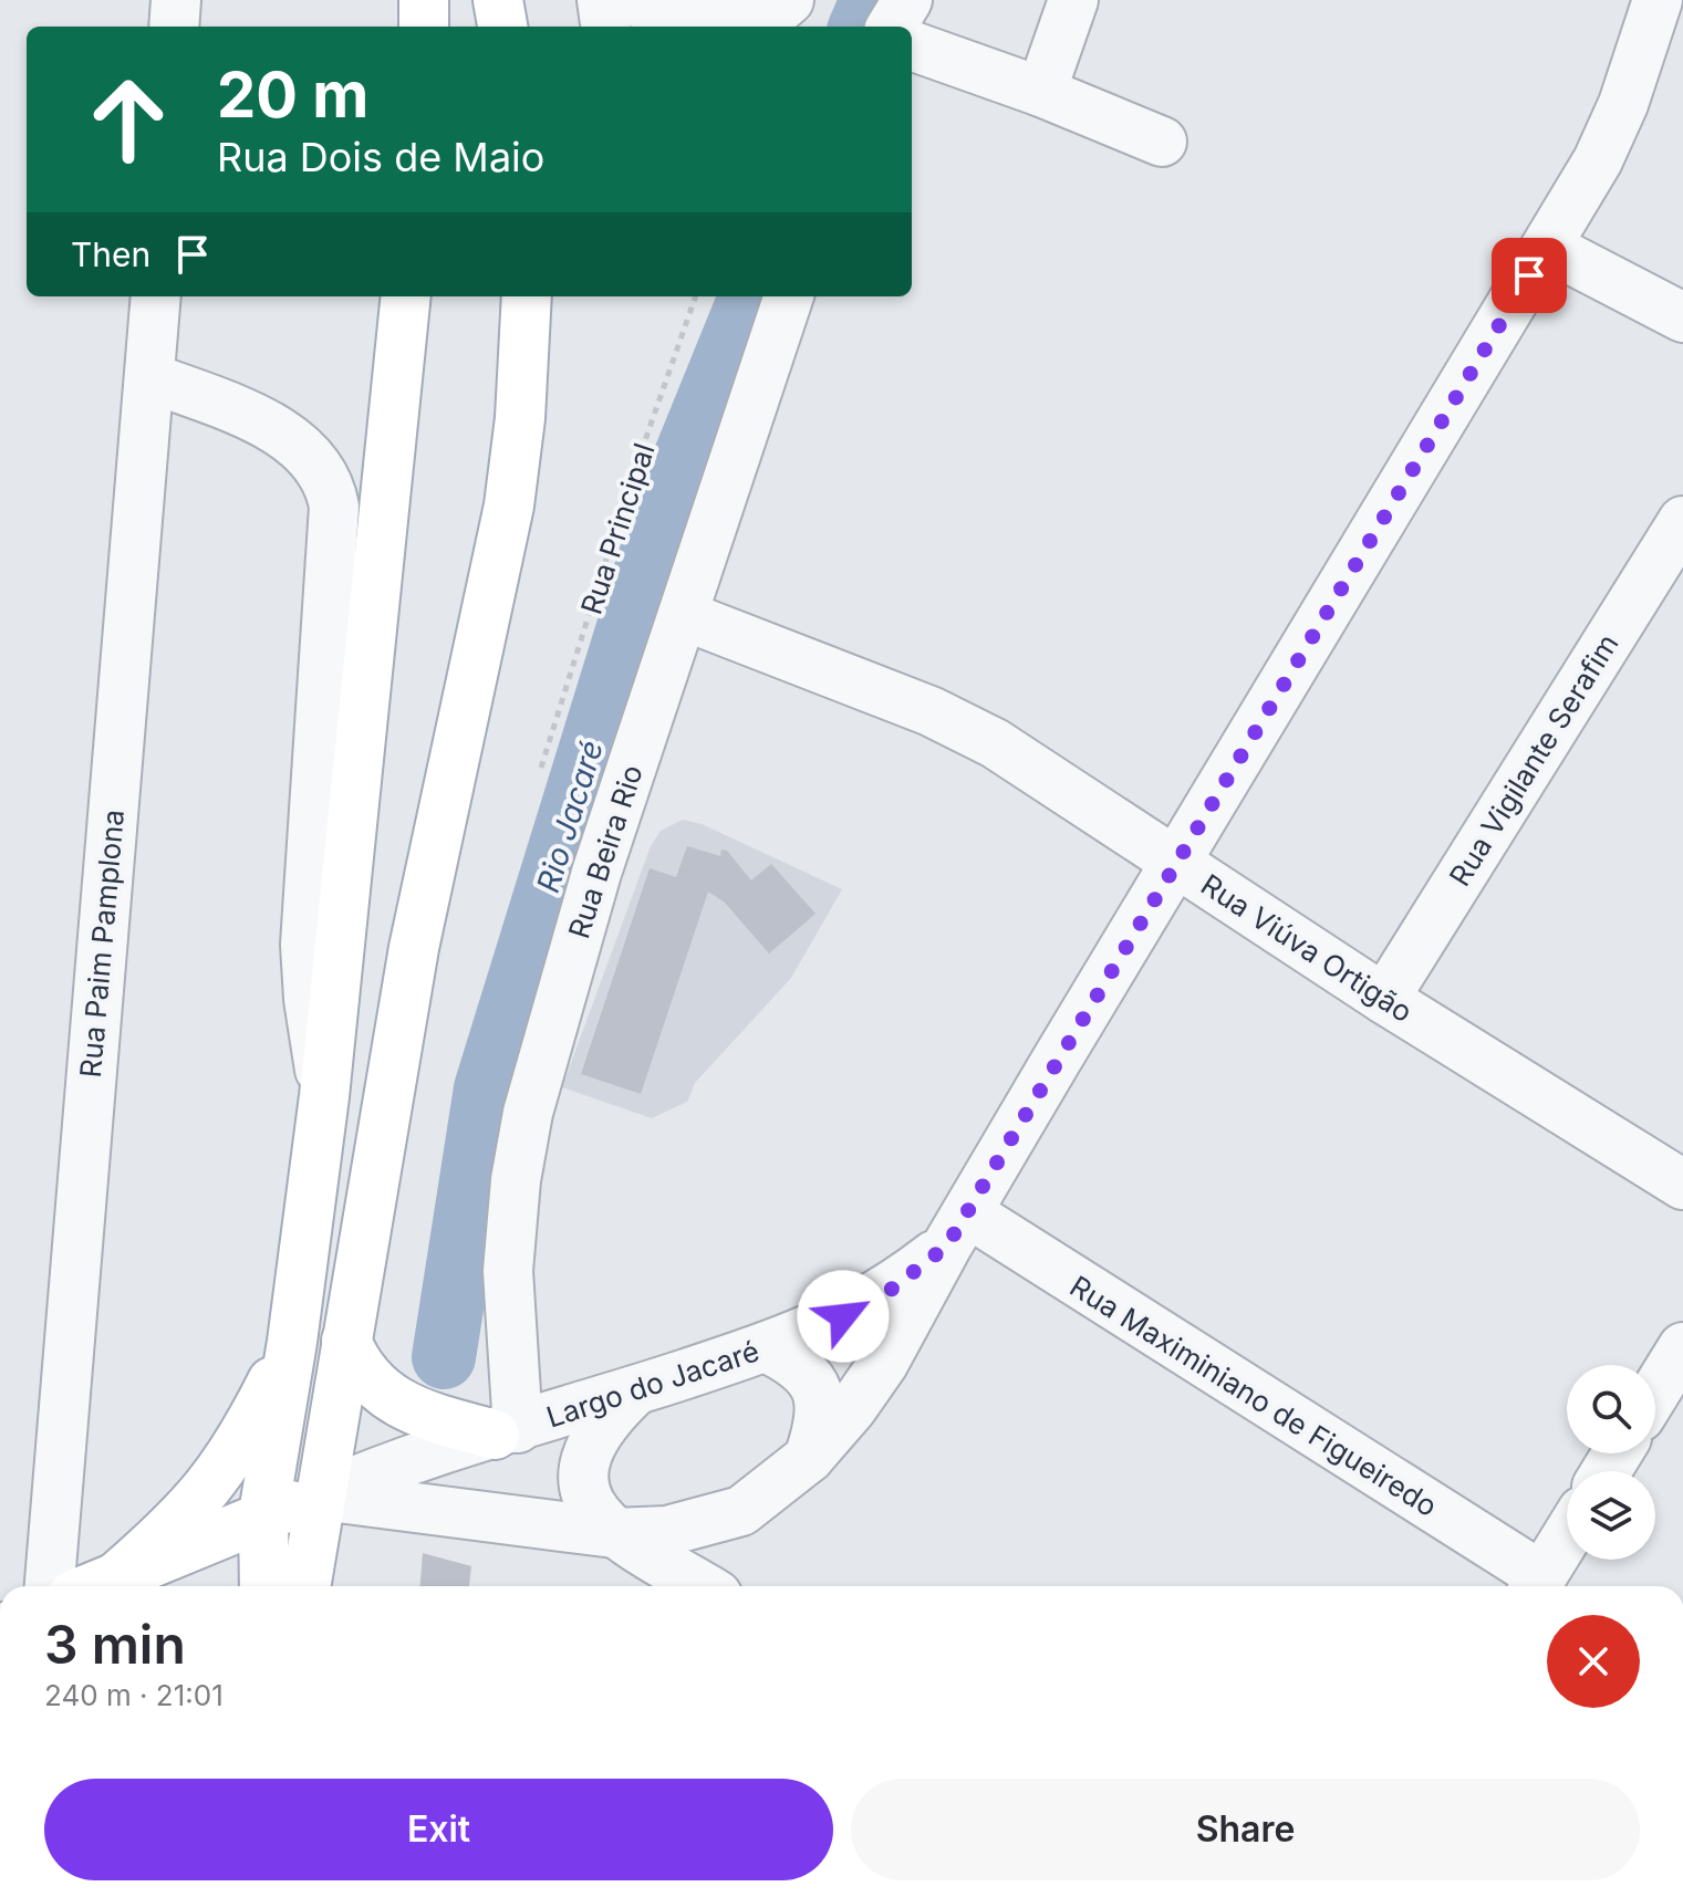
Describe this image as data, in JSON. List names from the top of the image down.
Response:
{
  "streets": {
    "street": [
      "Rua Vigilante Serafim",
      "Rua Beira Rio",
      "Rua Paim Pamplona",
      "Rua Viúva Ortigão",
      "Largo do Jacaré",
      "Rua Maximiniano de Figueiredo"
    ],
    "path": ["Rua Principal"]
  },
  "crossings": [
    ["Rua Vigilante Serafim", "Rua Viúva Ortigão"],
    ["Rua Beira Rio", "Rua Viúva Ortigão"],
    ["Rua Beira Rio", "Largo do Jacaré"],
    ["Largo do Jacaré", "Rua Maximiniano de Figueiredo"]
  ],
  "water": ["Rio Jacaré"],
  "page": {
    "turn": ["20 m", "Rua Dois de Maio"],
    "then": "Then",
    "heading": ["3 min", "240 m · 21:01"],
    "buttons": ["Exit", "Share"]
  }
}
